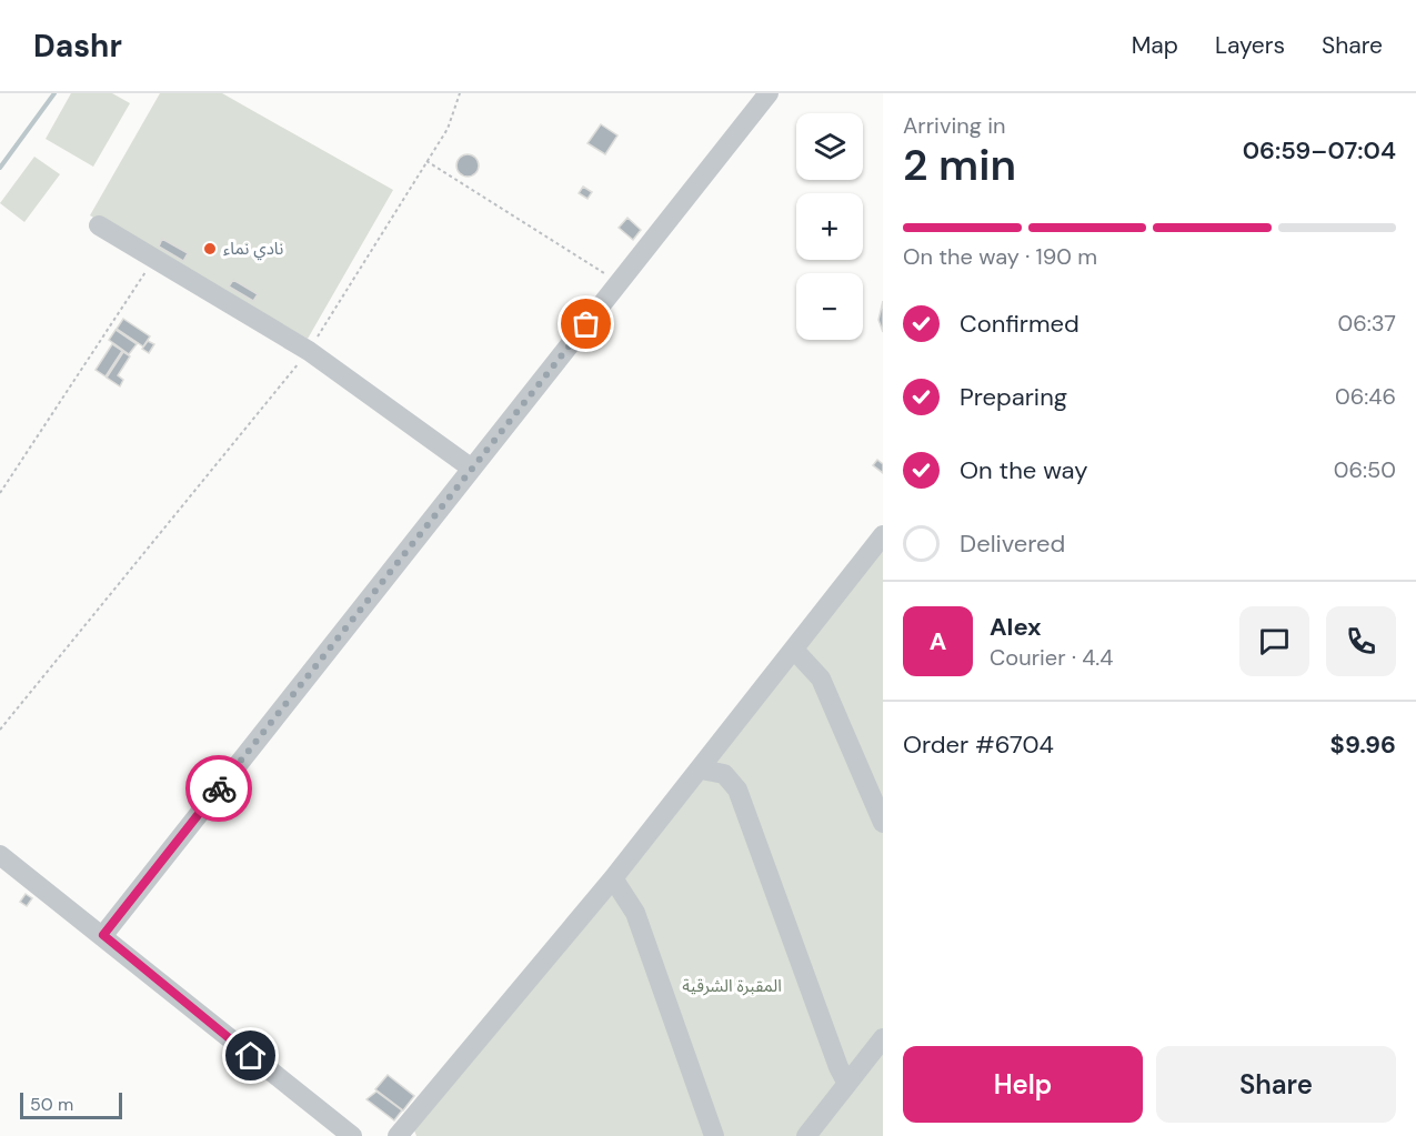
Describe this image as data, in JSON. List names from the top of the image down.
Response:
{
  "parks": ["المقبرة الشرقية"],
  "places": ["نادي نماء"],
  "scale_bar": "50 m",
  "page": {
    "header": "Dashr",
    "nav": ["Map", "Layers", "Share"],
    "heading": ["2 min", "Arriving in", "06:59–07:04"],
    "panel": [
      "Alex",
      "Courier · 4.4",
      "Order #6704",
      "$9.96"
    ],
    "map_buttons": ["+", "−"],
    "bar": "On the way · 190 m",
    "list": [
      ["Confirmed", "06:37"],
      ["Preparing", "06:46"],
      ["On the way", "06:50"],
      "Delivered"
    ],
    "round": "A",
    "buttons": ["Help", "Share"],
    "scale": "50 m"
  }
}
